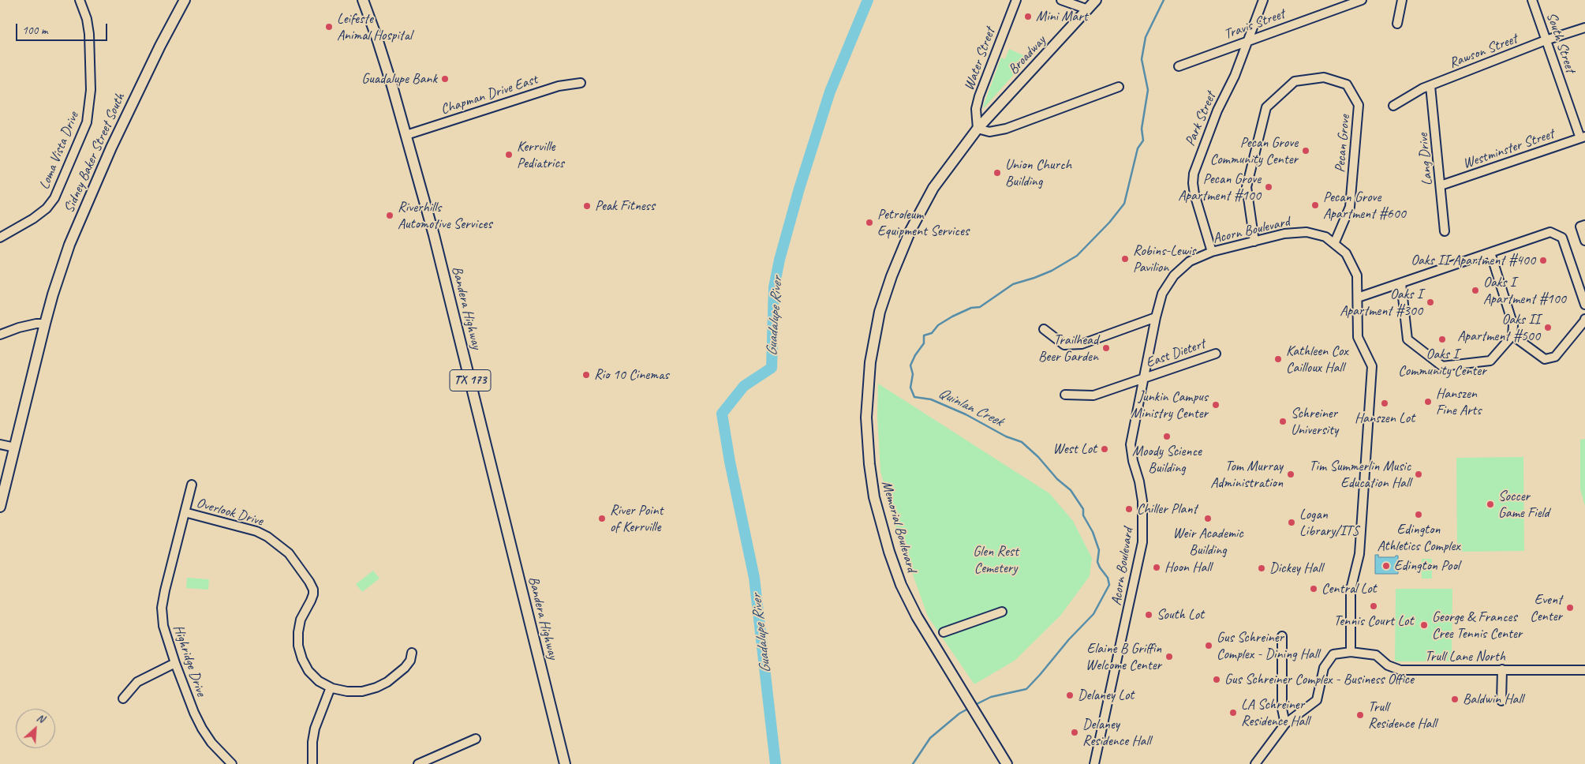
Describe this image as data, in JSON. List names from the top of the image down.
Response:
{
  "streets": {
    "main road": [
      "Broadway",
      "Sidney Baker Street South",
      "Bandera Highway",
      "TX 173",
      "Memorial Boulevard"
    ],
    "street": [
      "Travis Street",
      "South Street",
      "Rawson Street",
      "Water Street",
      "Chapman Drive East",
      "Park Street",
      "Pecan Grove",
      "Westminster Street",
      "Loma Vista Drive",
      "Lang Drive",
      "Acorn Boulevard",
      "East Dietert",
      "Overlook Drive",
      "Trull Lane North",
      "Highridge Drive"
    ]
  },
  "crossings": [
    ["Travis Street", "Park Street"],
    ["South Street", "Rawson Street"],
    ["South Street", "Westminster Street"],
    ["Rawson Street", "Lang Drive"],
    ["Broadway", "Water Street"],
    ["Broadway", "Memorial Boulevard"],
    ["Water Street", "Memorial Boulevard"],
    ["Chapman Drive East", "Bandera Highway"],
    ["Park Street", "Acorn Boulevard"],
    ["Pecan Grove", "Acorn Boulevard"],
    ["Westminster Street", "Lang Drive"],
    ["Acorn Boulevard", "East Dietert"],
    ["Acorn Boulevard", "Trull Lane North"],
    ["Overlook Drive", "Highridge Drive"]
  ],
  "water": ["Guadalupe River", "Quinlan Creek"],
  "parks": ["Glen Rest Cemetery"],
  "places": [
    "Mini Mart",
    "Leifeste Animal Hospital",
    "Guadalupe Bank",
    "Pecan Grove Community Center",
    "Kerrville Pediatrics",
    "Union Church Building",
    "Pecan Grove Apartment #100",
    "Pecan Grove Apartment #600",
    "Peak Fitness",
    "Riverhills Automotive Services",
    "Petroleum Equipment Services",
    "Robins-Lewis Pavilion",
    "Oaks II Apartment #400",
    "Oaks I Apartment #100",
    "Oaks I Apartment #300",
    "Oaks II Apartment #500",
    "Oaks I Community Center",
    "Trailhead Beer Garden",
    "Kathleen Cox Cailloux Hall",
    "Rio 10 Cinemas",
    "Hanszen Fine Arts",
    "Hanszen Lot",
    "Junkin Campus Ministry Center",
    "Schreiner University",
    "Moody Science Building",
    "West Lot",
    "Tom Murray Administration",
    "Tim Summerlin Music Education Hall",
    "Soccer Game Field",
    "Chiller Plant",
    "Edington Athletics Complex",
    "River Point of Kerrville",
    "Weir Academic Building",
    "Logan Library/ITS",
    "Edington Pool",
    "Hoon Hall",
    "Dickey Hall",
    "Central Lot",
    "Tennis Court Lot",
    "Event Center",
    "South Lot",
    "George & Frances Cree Tennis Center",
    "Gus Schreiner Complex - Dining Hall",
    "Elaine B Griffin Welcome Center",
    "Gus Schreiner Complex - Business Office",
    "Delaney Lot",
    "Baldwin Hall",
    "LA Schreiner Residence Hall",
    "Trull Residence Hall",
    "Delaney Residence Hall"
  ],
  "scale_bar": "100 m",
  "north": "top right"
}
